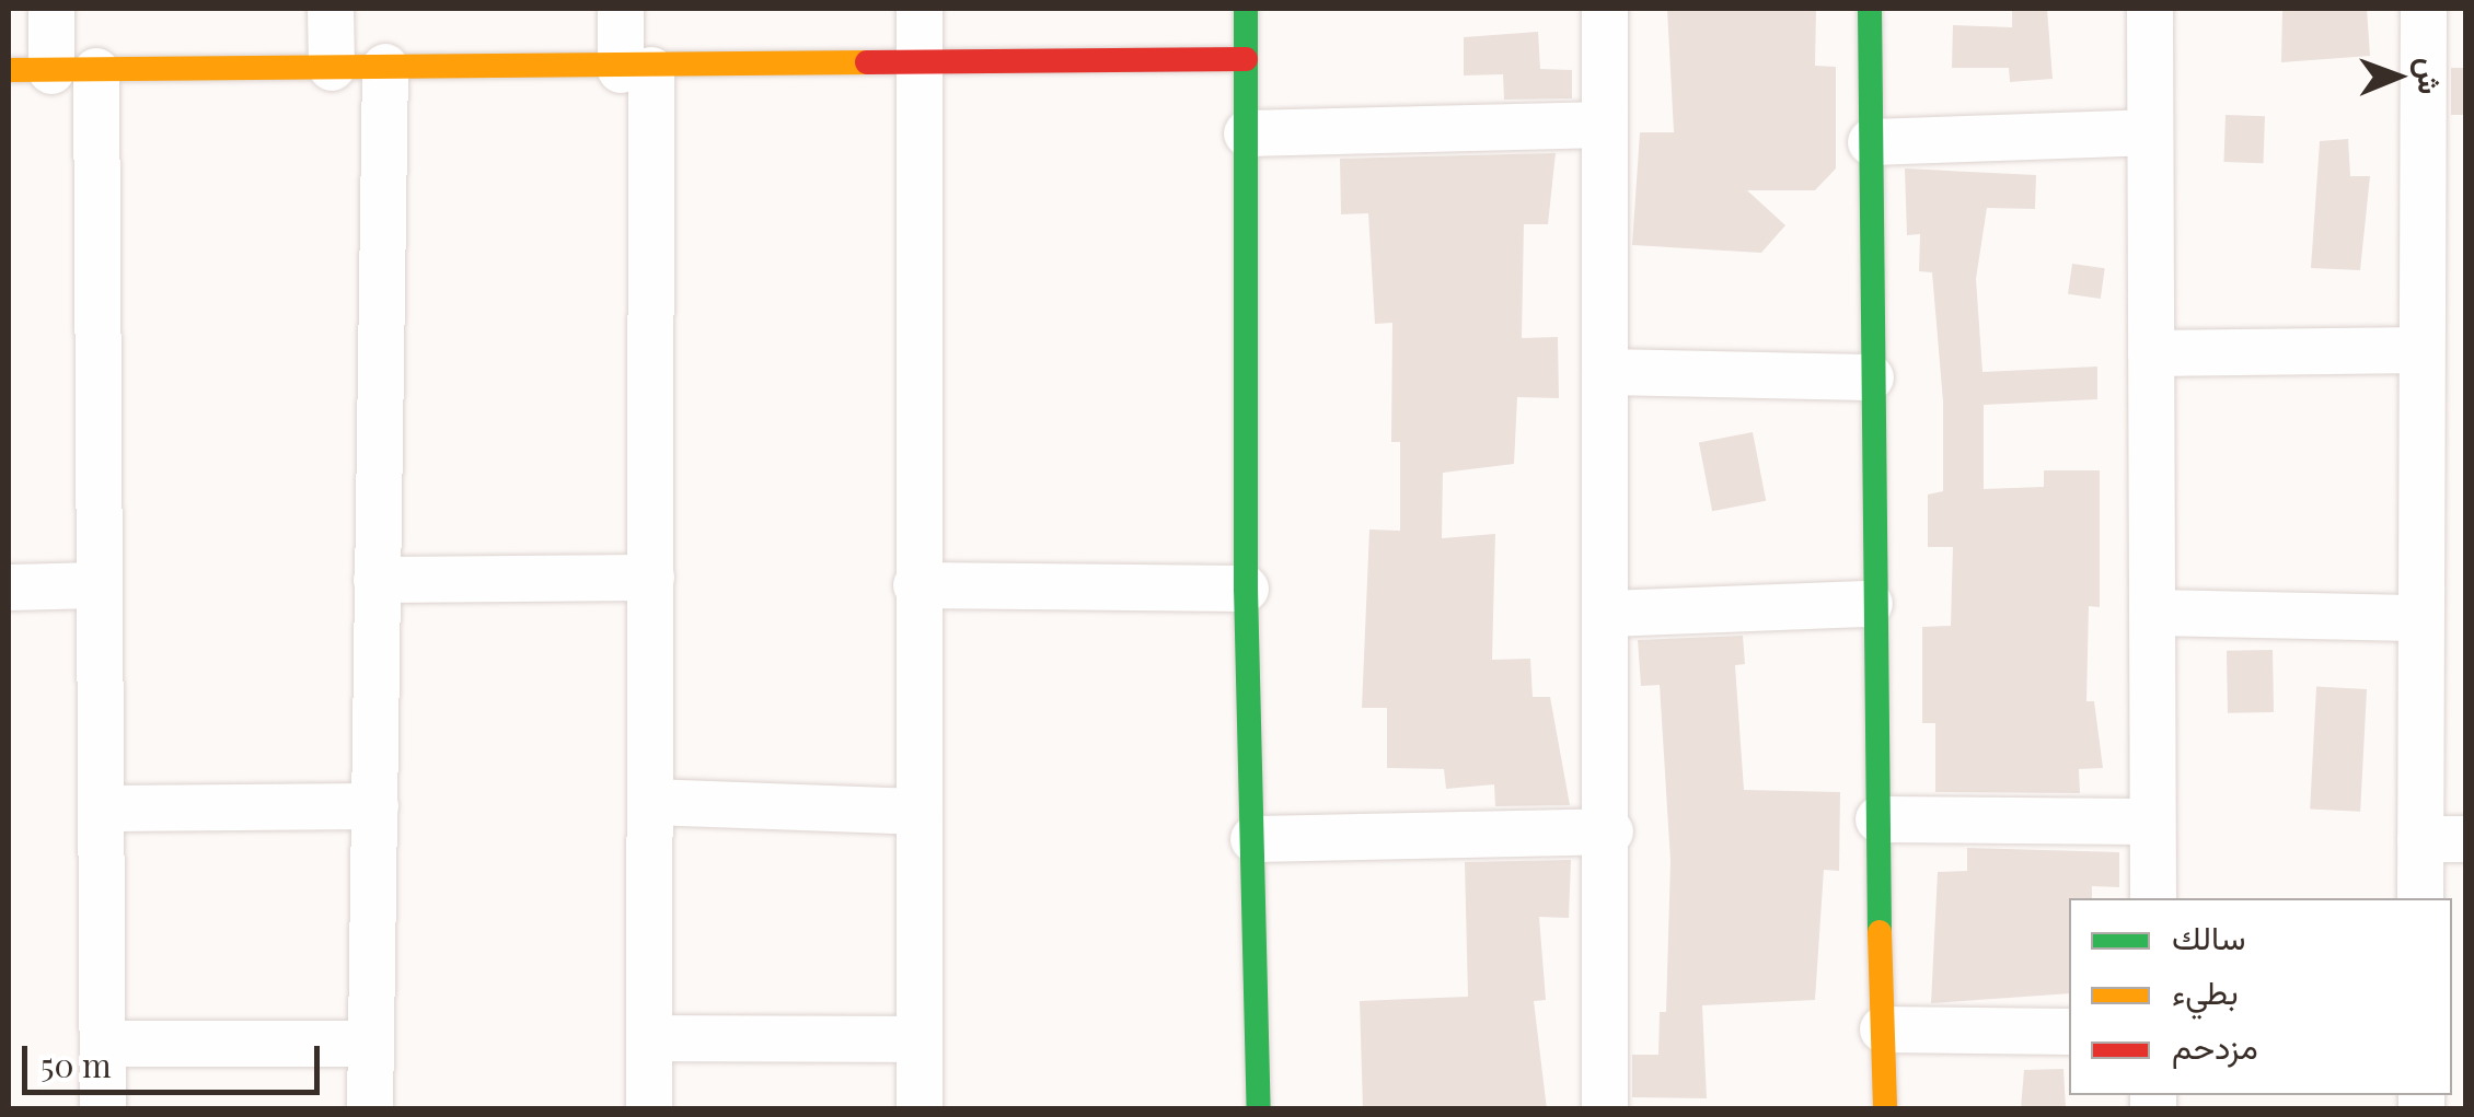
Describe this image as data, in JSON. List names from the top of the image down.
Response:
{
  "legend": ["سالك", "بطيء", "مزدحم"],
  "scale_bar": "50 m",
  "north": "right"
}
